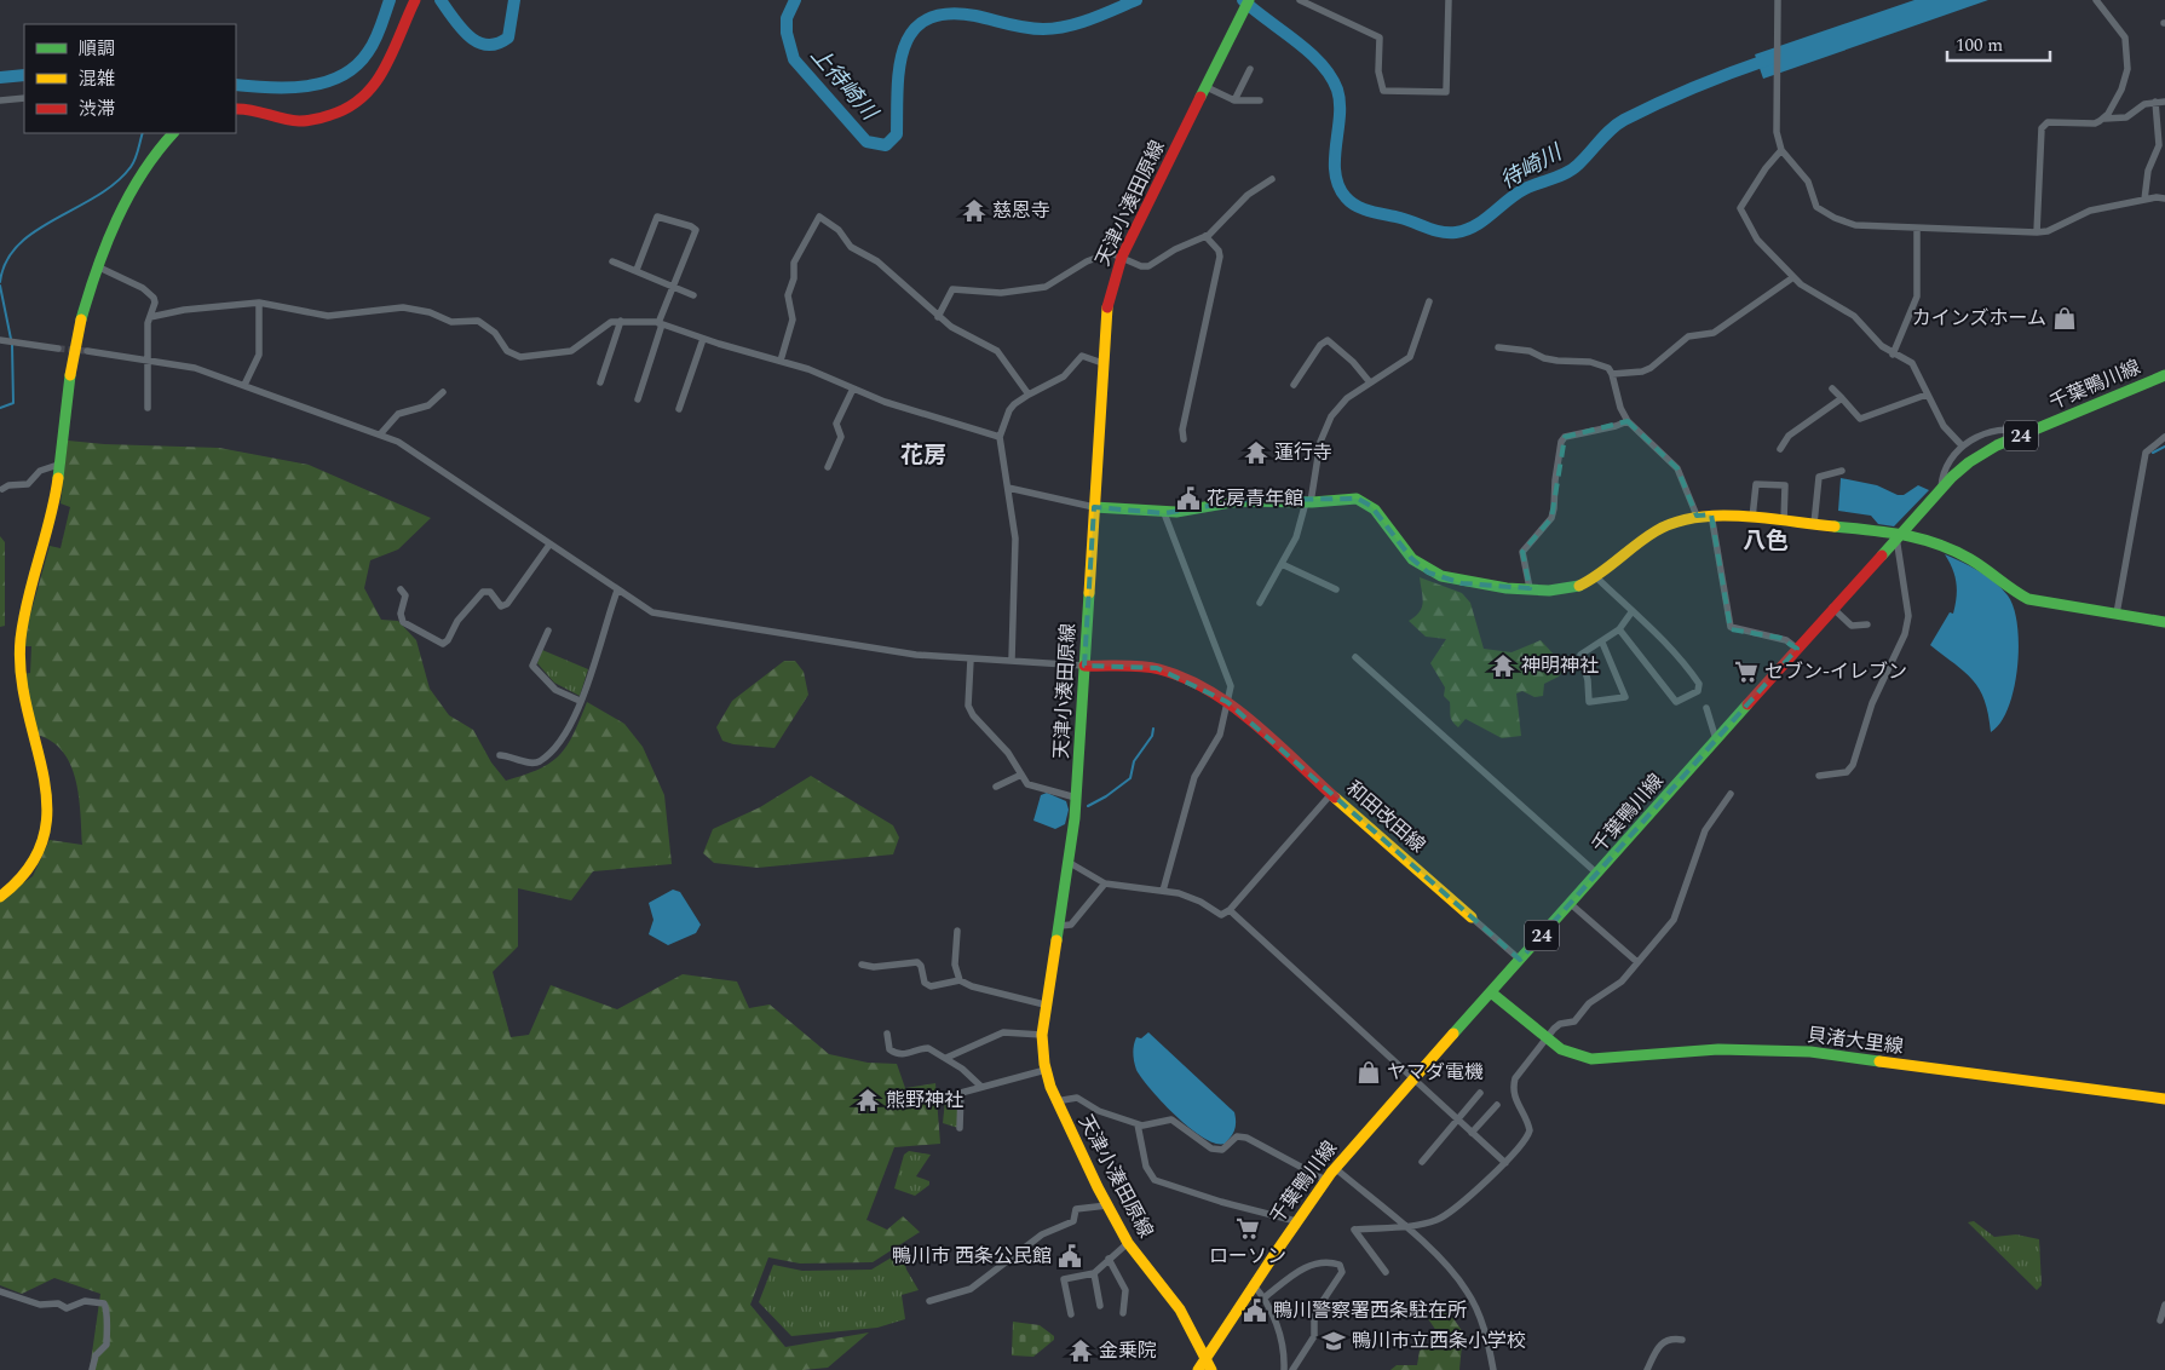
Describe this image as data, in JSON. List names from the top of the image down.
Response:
{
  "streets": {
    "street": [
      "天津小湊田原線",
      "千葉鴨川線",
      "24",
      "和田改田線",
      "貝渚大里線"
    ]
  },
  "crossings": [
    ["天津小湊田原線", "千葉鴨川線"],
    ["天津小湊田原線", "和田改田線"],
    ["千葉鴨川線", "和田改田線"],
    ["千葉鴨川線", "貝渚大里線"]
  ],
  "districts": ["花房", "八色"],
  "water": ["上待崎川", "待崎川"],
  "places": {
    "temple": [
      "慈恩寺",
      "蓮行寺",
      "神明神社",
      "熊野神社",
      "金乗院"
    ],
    "shop": ["カインズホーム", "ヤマダ電機"],
    "public building": ["花房青年館", "鴨川市 西条公民館", "鴨川警察署西条駐在所"],
    "supermarket": ["セブン-イレブン", "ローソン"],
    "school or university": ["鴨川市立西条小学校"]
  },
  "legend": ["順調", "混雑", "渋滞"],
  "scale_bar": "100 m"
}
